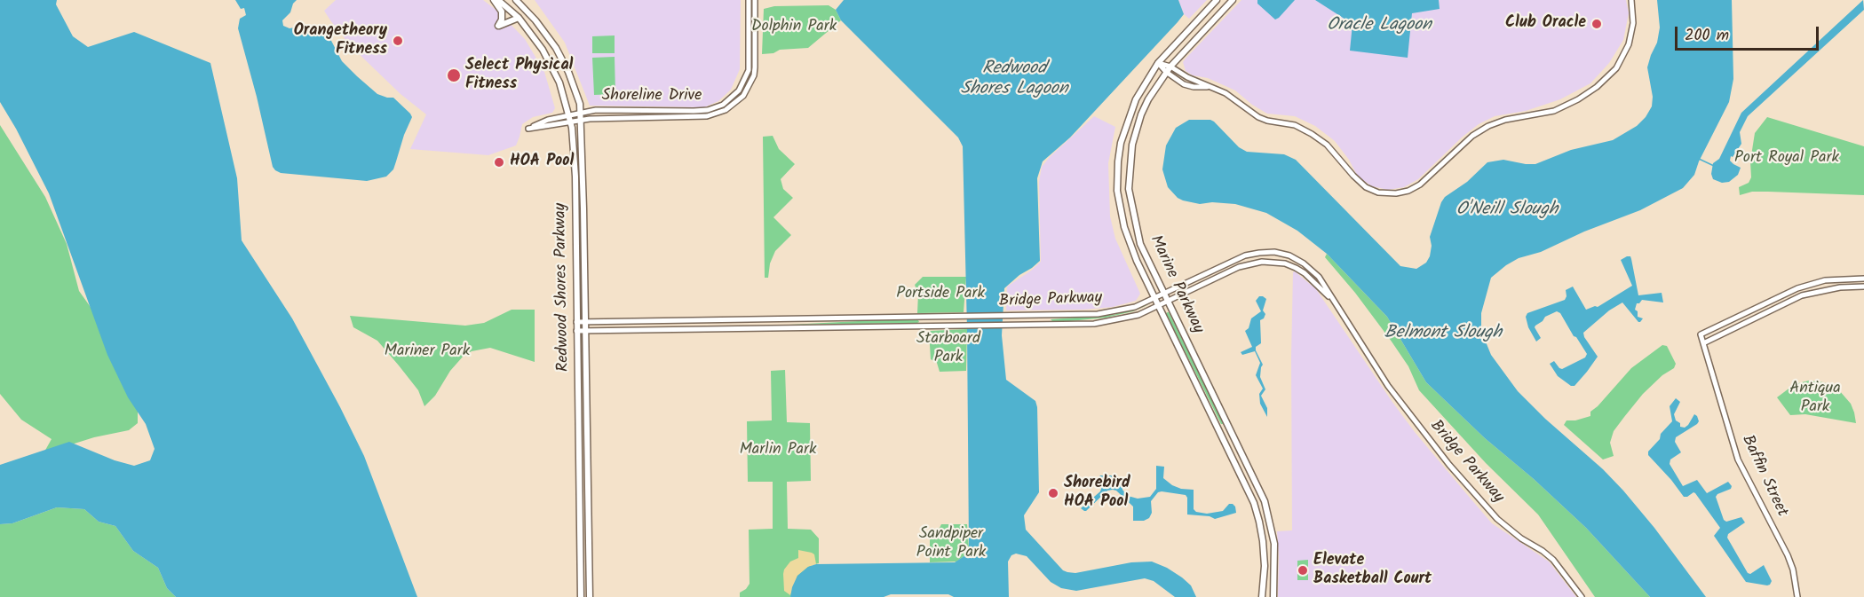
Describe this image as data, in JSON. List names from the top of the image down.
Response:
{
  "streets": {
    "main road": ["Marine Parkway", "Redwood Shores Parkway"],
    "street": ["Shoreline Drive", "Bridge Parkway", "Baffin Street"]
  },
  "crossings": [
    ["Shoreline Drive", "Redwood Shores Parkway"],
    ["Marine Parkway", "Bridge Parkway"],
    ["Redwood Shores Parkway", "Bridge Parkway"]
  ],
  "water": [
    "Oracle Lagoon",
    "Redwood Shores Lagoon",
    "O'Neill Slough",
    "Belmont Slough"
  ],
  "parks": [
    "Dolphin Park",
    "Port Royal Park",
    "Portside Park",
    "Starboard Park",
    "Mariner Park",
    "Antiqua Park",
    "Marlin Park",
    "Sandpiper Point Park"
  ],
  "places": [
    "Club Oracle",
    "Orangetheory Fitness",
    "Select Physical Fitness",
    "HOA Pool",
    "Shorebird HOA Pool",
    "Elevate Basketball Court"
  ],
  "scale_bar": "200 m"
}
